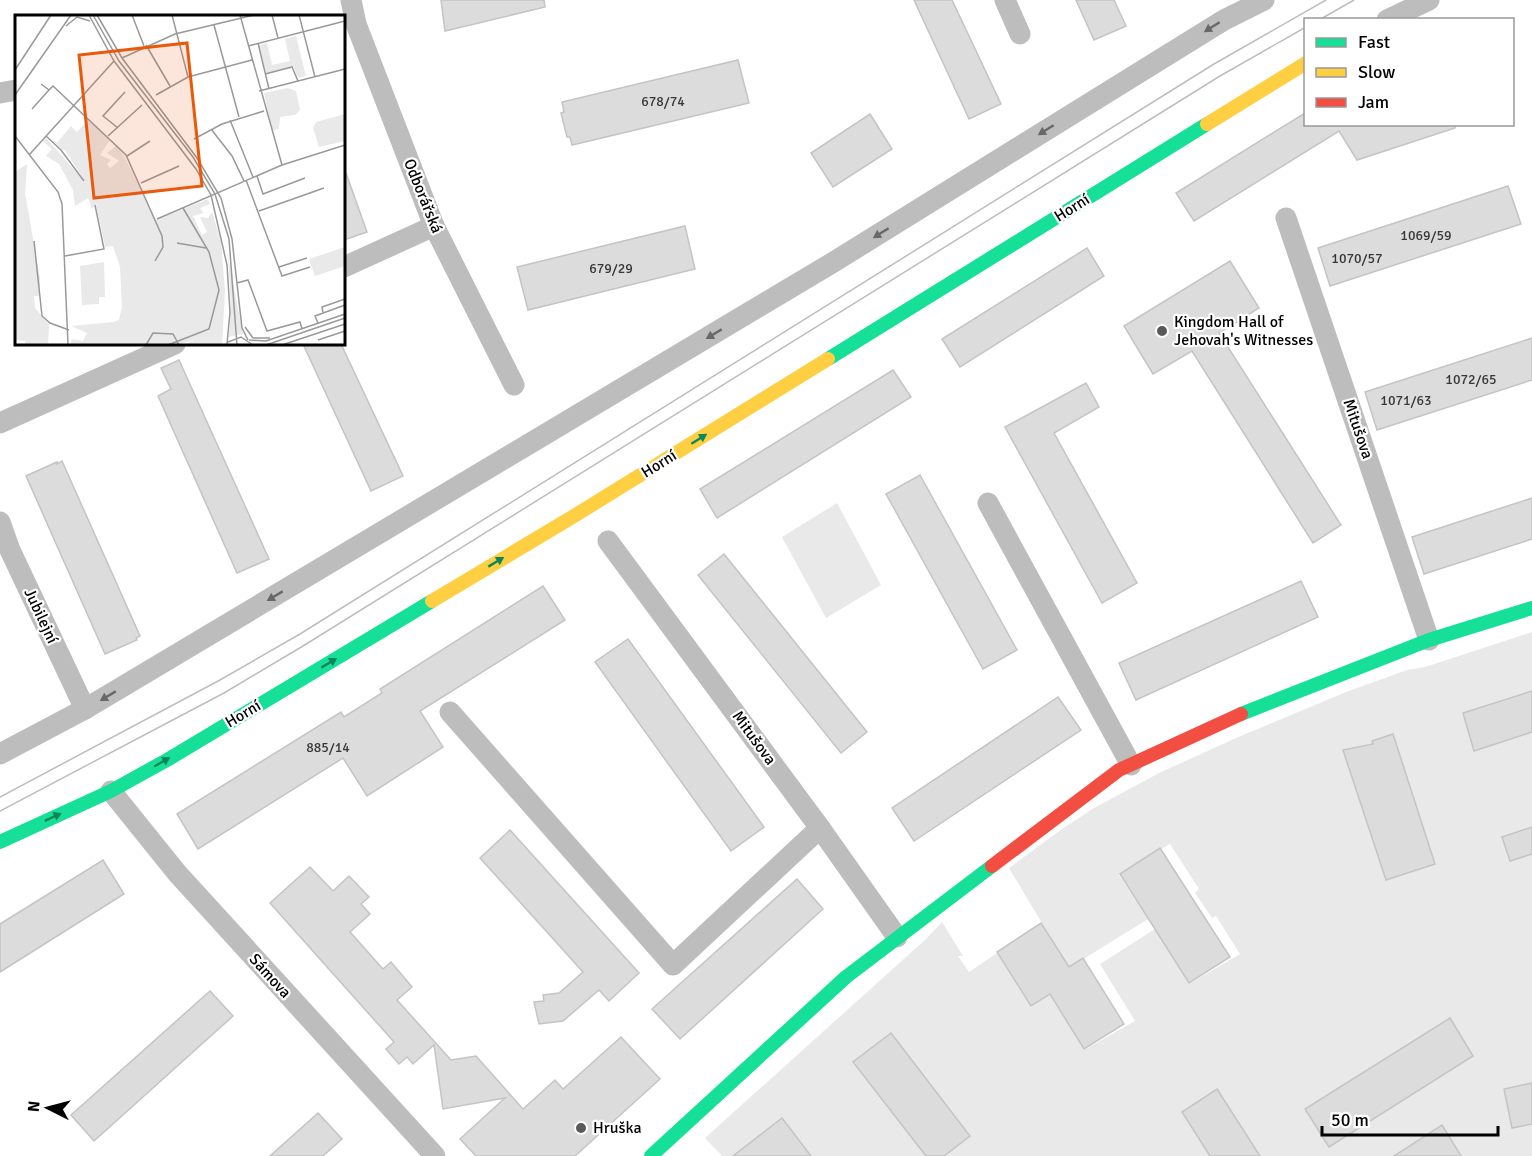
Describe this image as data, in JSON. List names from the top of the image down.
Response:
{
  "streets": {
    "street": [
      "Odborářská",
      "Horní",
      "Mitušova",
      "Jubilejní",
      "Sámova"
    ]
  },
  "crossings": [
    ["Horní", "Sámova"]
  ],
  "places": ["Kingdom Hall of Jehovah's Witnesses", "Hruška"],
  "house_numbers": [
    "678/74",
    "1069/59",
    "1070/57",
    "679/29",
    "1072/65",
    "1071/63",
    "885/14"
  ],
  "legend": ["Fast", "Slow", "Jam"],
  "scale_bar": "50 m",
  "north": "left"
}
